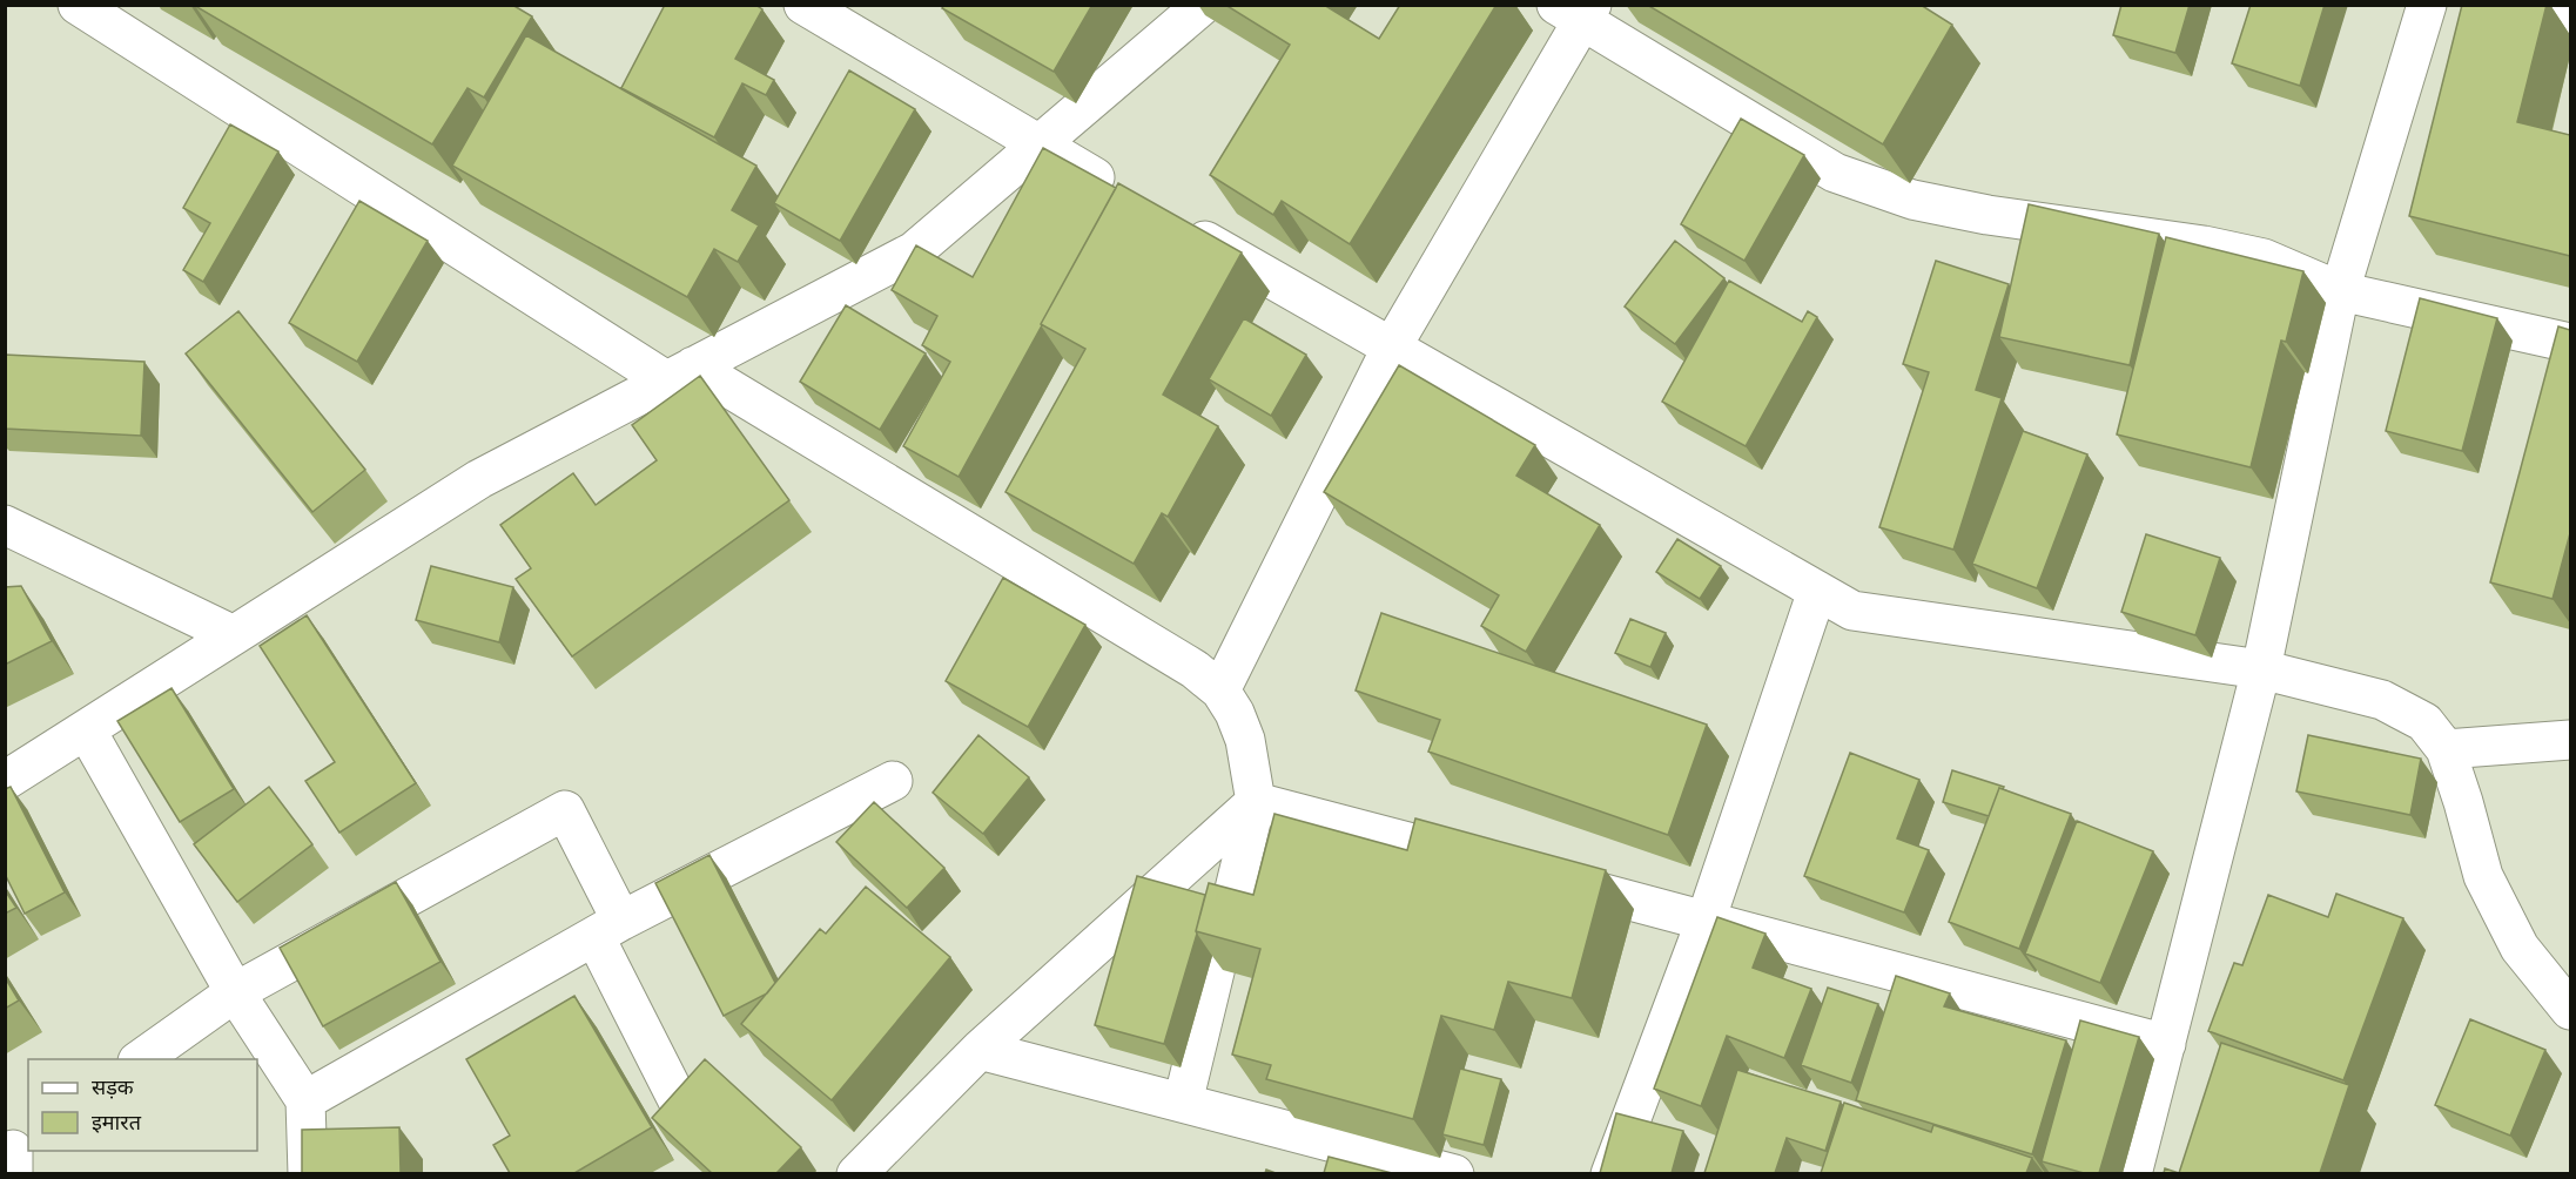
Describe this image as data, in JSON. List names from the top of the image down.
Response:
{
  "legend": ["सड़क", "इमारत"]
}
